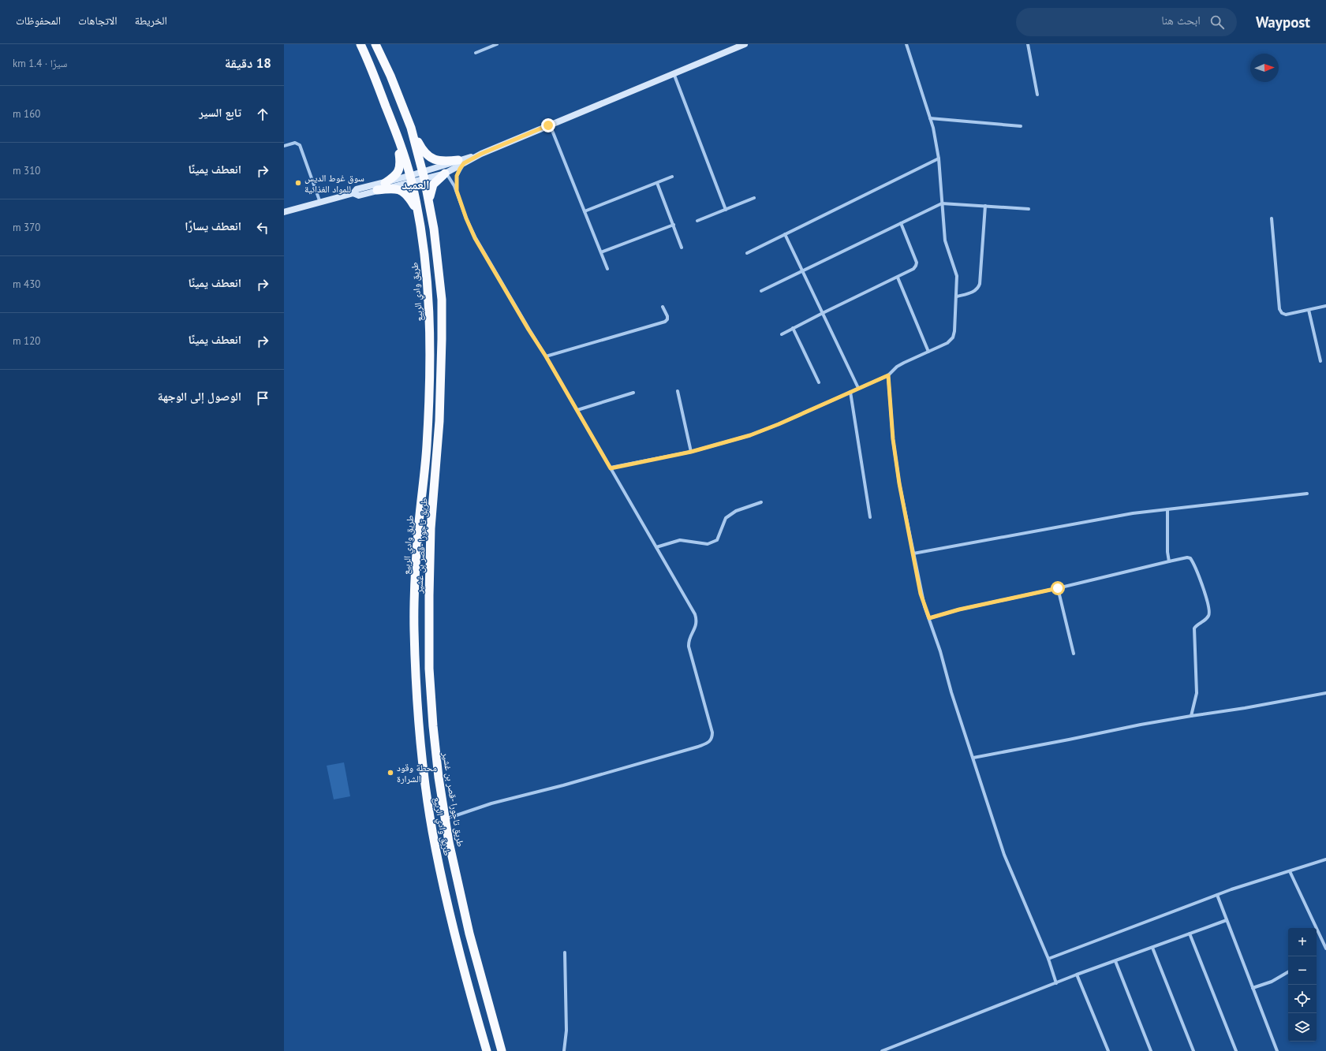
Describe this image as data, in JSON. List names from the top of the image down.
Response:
{
  "streets": {
    "highway": ["طريق وادي الربيع", "طريق تاجورا -قصر بن غشير"]
  },
  "districts": ["العميد"],
  "places": ["سوق غوط الديس للمواد الغذائية", "محطة وقود الشرارة"],
  "north": "right",
  "page": {
    "header": "Waypost",
    "search": "ابحث هنا",
    "nav": ["الخريطة", "الاتجاهات", "المحفوظات"],
    "heading": ["18 دقيقة", "سيرًا · 1.4 km"],
    "list": [
      ["تابع السير", "160 m"],
      ["انعطف يمينًا", "310 m"],
      ["انعطف يسارًا", "370 m"],
      ["انعطف يمينًا", "430 m"],
      ["انعطف يمينًا", "120 m"],
      "الوصول إلى الوجهة"
    ],
    "map_buttons": ["+", "−"]
  }
}
